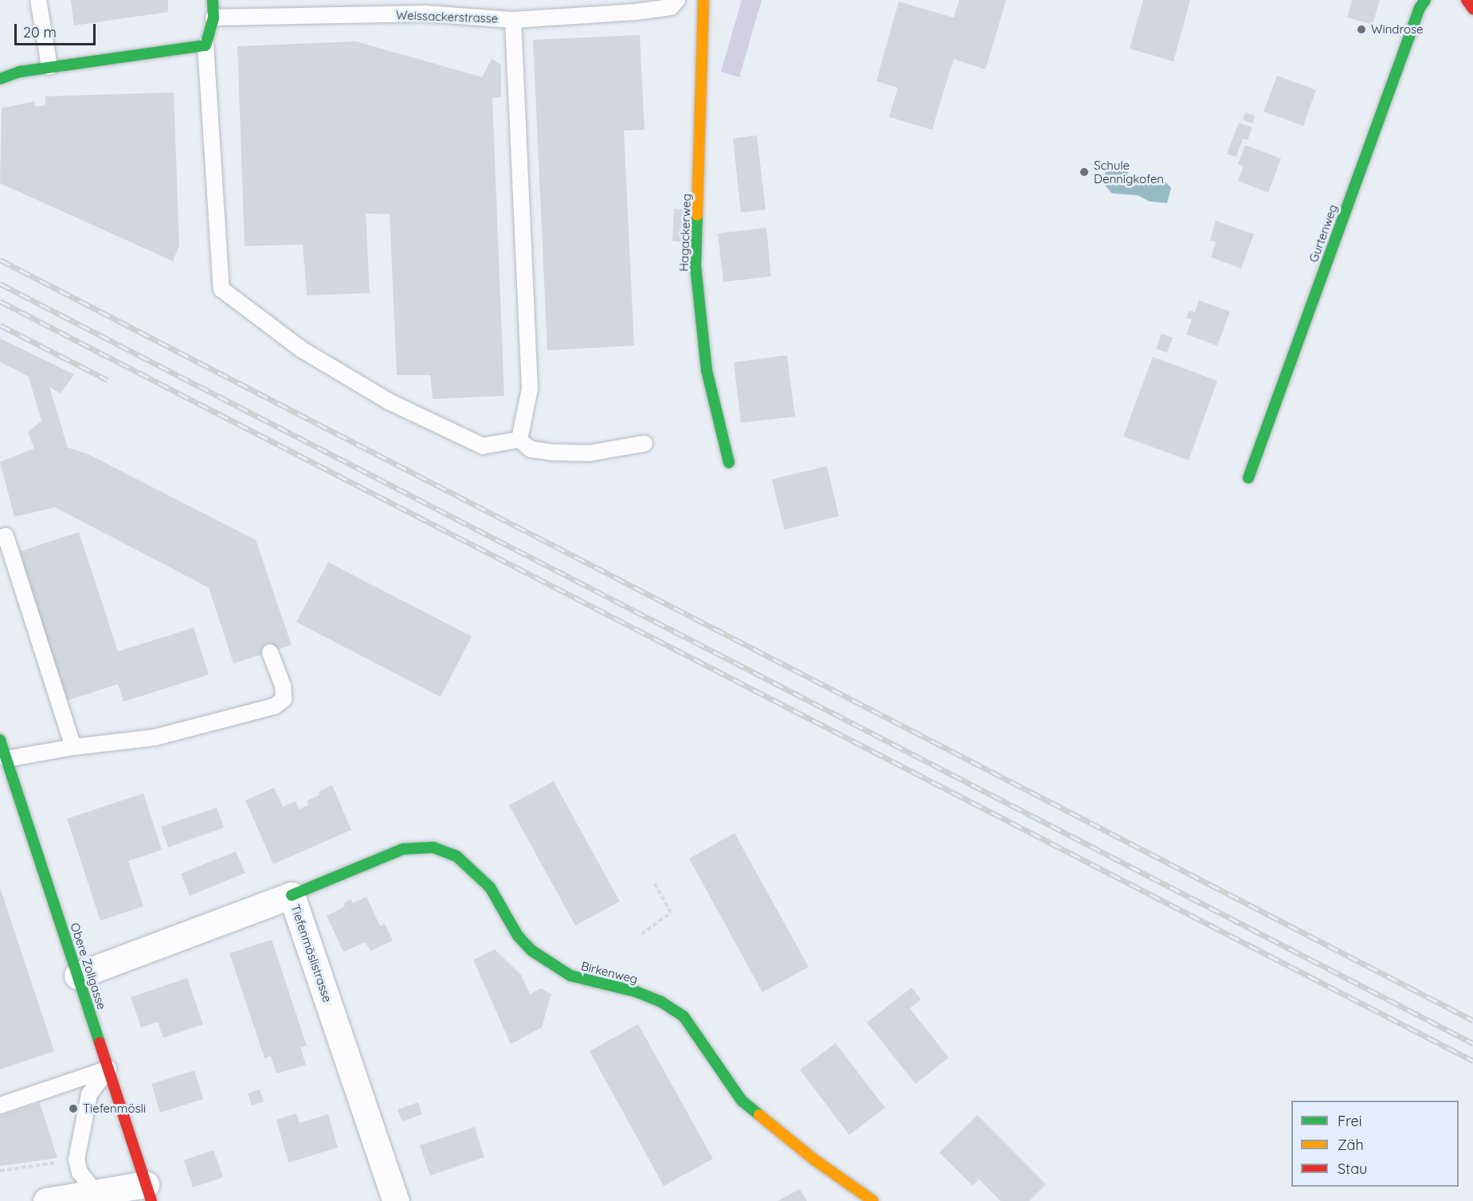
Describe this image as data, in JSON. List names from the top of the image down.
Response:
{
  "streets": {
    "street": [
      "Hagackerweg",
      "Gurtenweg",
      "Tiefenmöslistrasse",
      "Obere Zollgasse",
      "Birkenweg"
    ],
    "lane": ["Weissackerstrasse"]
  },
  "crossings": [
    ["Tiefenmöslistrasse", "Obere Zollgasse"],
    ["Tiefenmöslistrasse", "Birkenweg"]
  ],
  "places": ["Windrose", "Schule Dennigkofen", "Tiefenmösli"],
  "legend": ["Frei", "Zäh", "Stau"],
  "scale_bar": "20 m"
}
